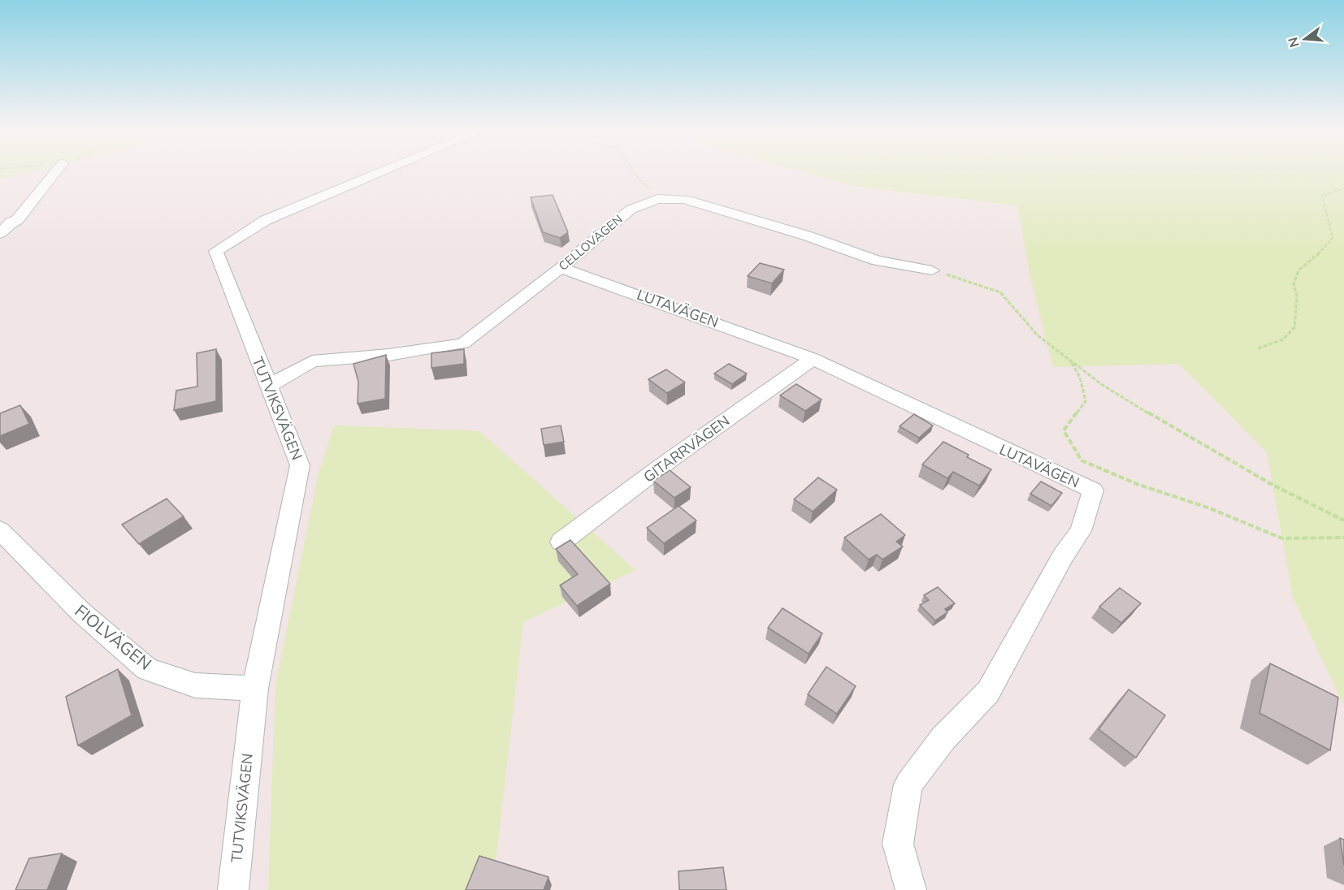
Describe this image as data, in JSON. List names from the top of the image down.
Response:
{
  "streets": {
    "street": [
      "CELLOVÄGEN",
      "LUTAVÄGEN",
      "TUTVIKSVÄGEN",
      "GITARRVÄGEN",
      "FIOLVÄGEN"
    ]
  },
  "crossings": [
    ["CELLOVÄGEN", "LUTAVÄGEN"],
    ["CELLOVÄGEN", "TUTVIKSVÄGEN"],
    ["LUTAVÄGEN", "GITARRVÄGEN"],
    ["TUTVIKSVÄGEN", "FIOLVÄGEN"]
  ],
  "north": "left"
}
